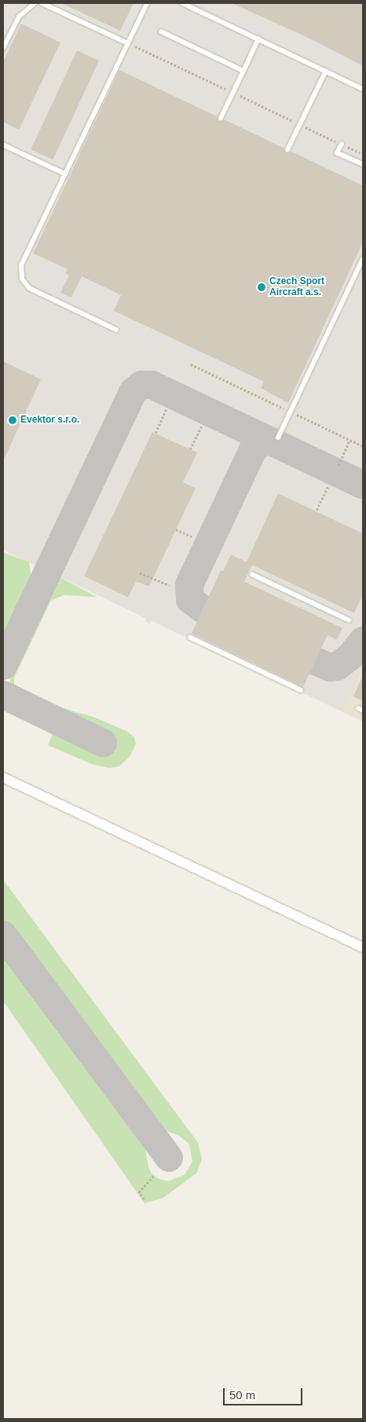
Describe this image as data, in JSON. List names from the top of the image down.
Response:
{
  "places": ["Czech Sport Aircraft a.s.", "Evektor s.r.o."],
  "scale_bar": "50 m"
}
